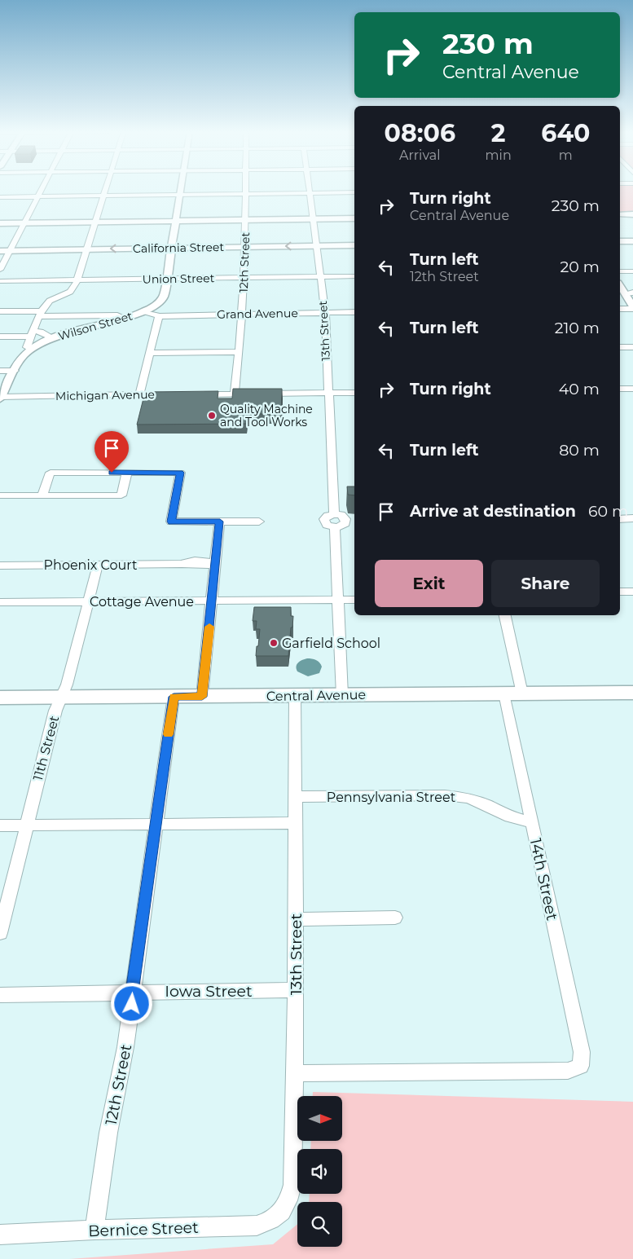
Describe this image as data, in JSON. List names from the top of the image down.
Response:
{
  "streets": {
    "main road": ["Central Avenue"],
    "street": [
      "California Street",
      "12th Street",
      "Union Street",
      "Grand Avenue",
      "Wilson Street",
      "13th Street",
      "Michigan Avenue",
      "Phoenix Court",
      "Cottage Avenue",
      "11th Street",
      "Pennsylvania Street",
      "14th Street",
      "Iowa Street",
      "Bernice Street"
    ]
  },
  "crossings": [
    ["California Street", "12th Street"],
    ["California Street", "13th Street"],
    ["12th Street", "Union Street"],
    ["12th Street", "Grand Avenue"],
    ["12th Street", "Central Avenue"],
    ["12th Street", "Iowa Street"],
    ["12th Street", "Bernice Street"],
    ["Union Street", "13th Street"],
    ["Grand Avenue", "13th Street"],
    ["13th Street", "Central Avenue"],
    ["13th Street", "Pennsylvania Street"],
    ["13th Street", "14th Street"],
    ["13th Street", "Iowa Street"],
    ["13th Street", "Bernice Street"],
    ["Phoenix Court", "11th Street"],
    ["Cottage Avenue", "11th Street"],
    ["Central Avenue", "11th Street"],
    ["Central Avenue", "14th Street"],
    ["Pennsylvania Street", "14th Street"]
  ],
  "places": ["Quality Machine and Tool Works", "Garfield School"],
  "north": "right",
  "page": {
    "turn": ["230 m", "Central Avenue"],
    "eta": [
      "08:06",
      "Arrival",
      "2",
      "min",
      "640",
      "m"
    ],
    "list": [
      {
        "name": "Turn right",
        "note": "Central Avenue",
        "value": "230 m"
      },
      {
        "name": "Turn left",
        "note": "12th Street",
        "value": "20 m"
      },
      {
        "name": "Turn left",
        "value": "210 m"
      },
      {
        "name": "Turn right",
        "value": "40 m"
      },
      {
        "name": "Turn left",
        "value": "80 m"
      },
      {
        "name": "Arrive at destination",
        "value": "60 m"
      }
    ],
    "buttons": ["Exit", "Share"]
  }
}
